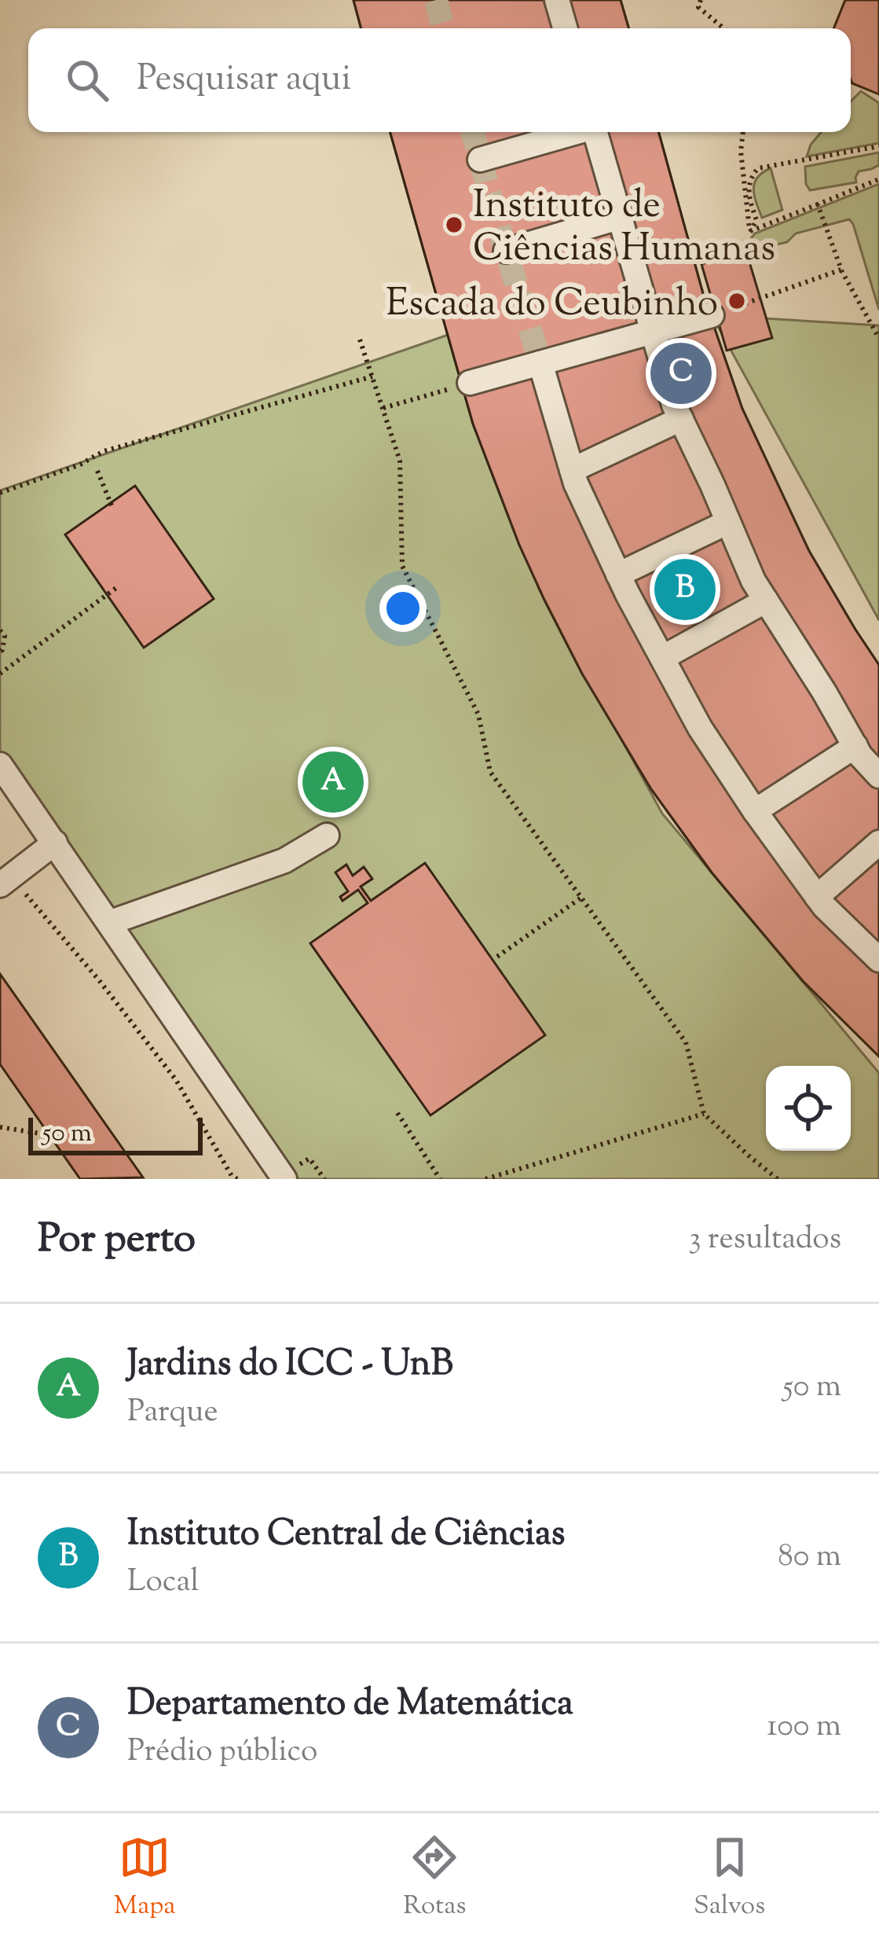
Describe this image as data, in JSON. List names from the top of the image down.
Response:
{
  "places": ["Instituto de Ciências Humanas", "Escada do Ceubinho"],
  "scale_bar": "50 m",
  "page": {
    "search": "Pesquisar aqui",
    "pins": ["C", "B", "A"],
    "scale": "50 m",
    "heading": ["Por perto", "3 resultados"],
    "list": [
      {
        "mark": "A",
        "name": "Jardins do ICC - UnB",
        "note": "Parque",
        "value": "50 m"
      },
      {
        "mark": "B",
        "name": "Instituto Central de Ciências",
        "note": "Local",
        "value": "80 m"
      },
      {
        "mark": "C",
        "name": "Departamento de Matemática",
        "note": "Prédio público",
        "value": "100 m"
      }
    ],
    "nav": ["Mapa", "Rotas", "Salvos"]
  }
}
